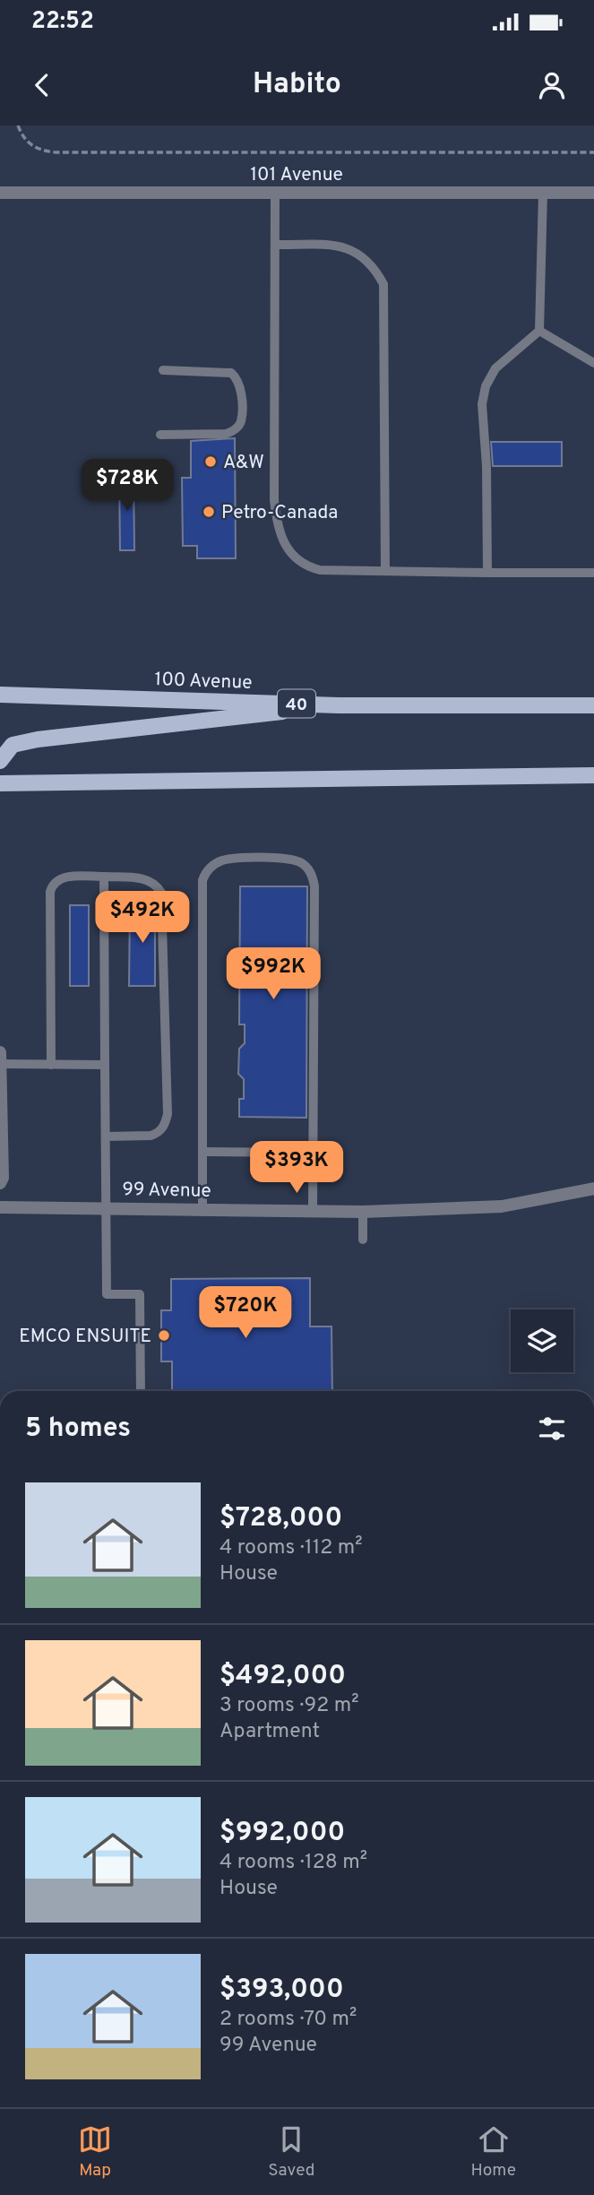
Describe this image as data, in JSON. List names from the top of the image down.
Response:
{
  "streets": {
    "main road": ["100 Avenue", "40"],
    "street": ["101 Avenue", "99 Avenue"]
  },
  "places": ["A&W", "Petro-Canada", "EMCO ENSUITE"],
  "page": {
    "status": "22:52",
    "header": "Habito",
    "price": [
      "$728K",
      "$492K",
      "$992K",
      "$393K",
      "$720K"
    ],
    "heading": "5 homes",
    "list": [
      {
        "name": "$728,000",
        "note": "4 rooms · 112 m² · House"
      },
      {
        "name": "$492,000",
        "note": "3 rooms · 92 m² · Apartment"
      },
      {
        "name": "$992,000",
        "note": "4 rooms · 128 m² · House"
      },
      {
        "name": "$393,000",
        "note": "2 rooms · 70 m² · 99 Avenue"
      }
    ],
    "tabs": ["Map", "Saved", "Home"]
  }
}
